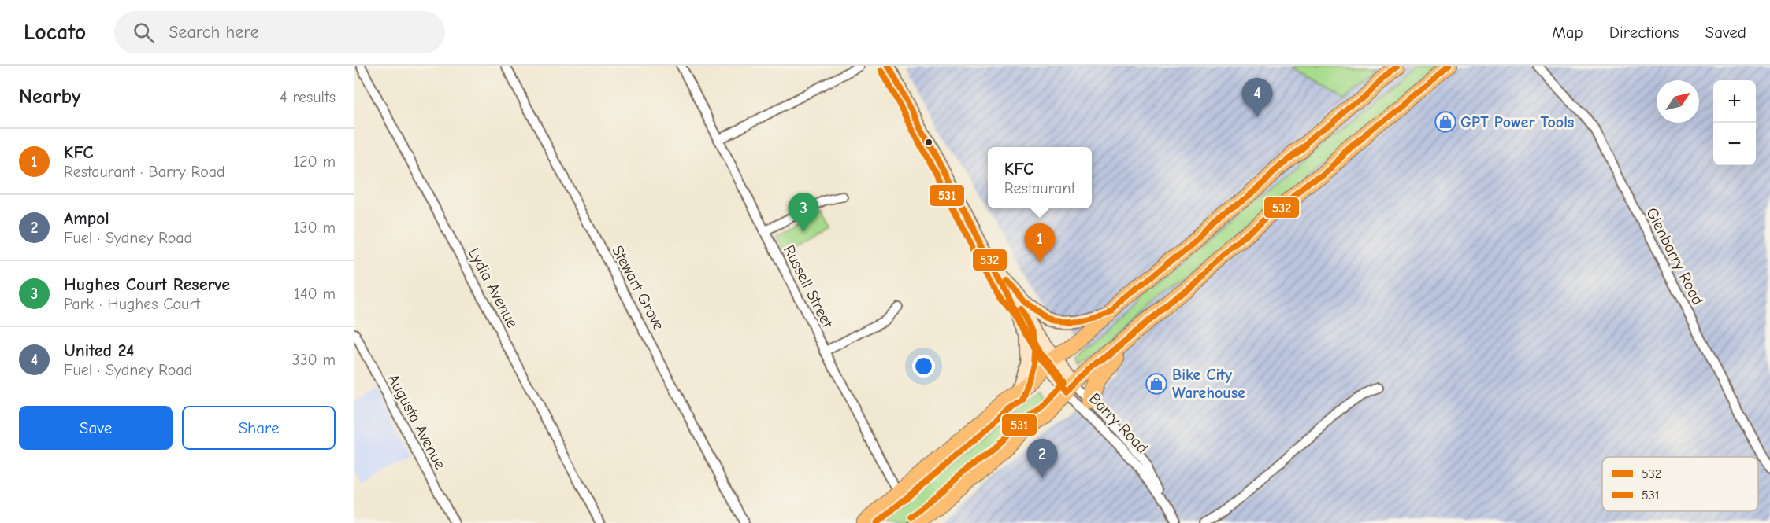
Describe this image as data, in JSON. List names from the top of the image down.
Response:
{
  "streets": {
    "main road": ["Barry Road"],
    "street": [
      "Glenbarry Road",
      "Russell Street",
      "Lydia Avenue",
      "Stewart Grove",
      "Augusta Avenue"
    ]
  },
  "places": {
    "shop": ["GPT Power Tools", "Bike City Warehouse"]
  },
  "lines": ["transit line 532", "transit line 531"],
  "legend": ["532", "531"],
  "north": "top right",
  "page": {
    "header": "Locato",
    "search": "Search here",
    "nav": ["Map", "Directions", "Saved"],
    "heading": ["Nearby", "4 results"],
    "pins": [
      "4",
      "3",
      "1",
      "2"
    ],
    "map_buttons": ["+", "−"],
    "list": [
      {
        "mark": "1",
        "name": "KFC",
        "note": "Restaurant · Barry Road",
        "value": "120 m"
      },
      {
        "mark": "2",
        "name": "Ampol",
        "note": "Fuel · Sydney Road",
        "value": "130 m"
      },
      {
        "mark": "3",
        "name": "Hughes Court Reserve",
        "note": "Park · Hughes Court",
        "value": "140 m"
      },
      {
        "mark": "4",
        "name": "United 24",
        "note": "Fuel · Sydney Road",
        "value": "330 m"
      }
    ],
    "popup": ["KFC", "Restaurant"],
    "buttons": ["Save", "Share"]
  }
}
